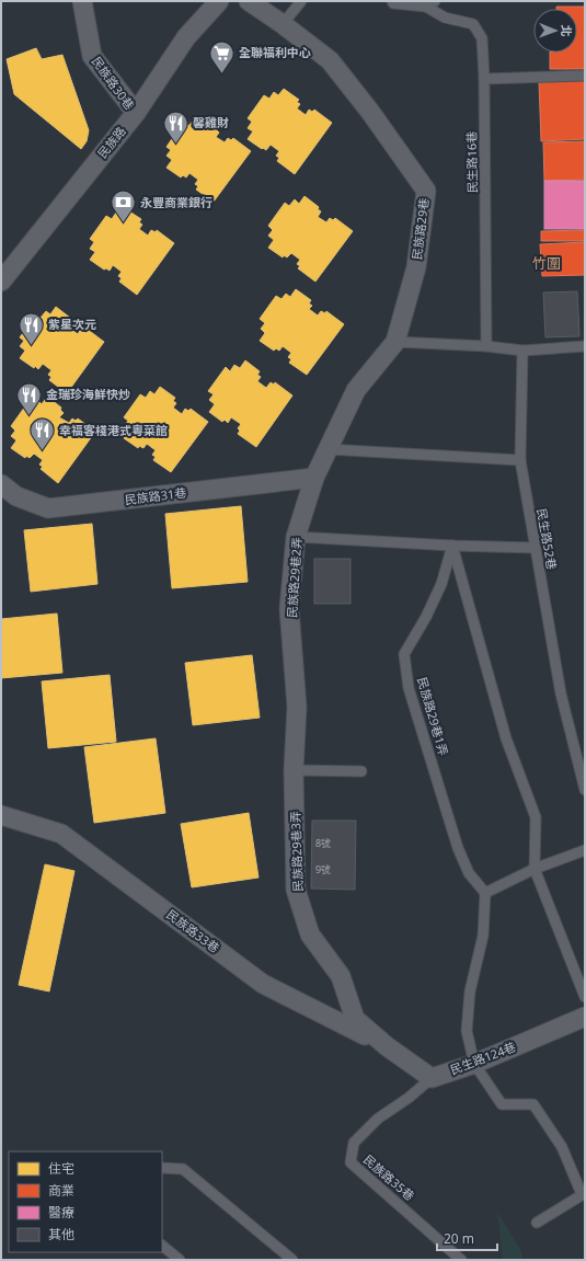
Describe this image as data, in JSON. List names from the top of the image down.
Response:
{
  "streets": {
    "street": [
      "民族路30巷",
      "民族路",
      "民族路29巷",
      "民族路31巷",
      "民族路29巷2弄",
      "民族路29巷3弄",
      "民族路33巷",
      "民生路124巷"
    ],
    "lane": [
      "民生路16巷",
      "民生路52巷",
      "民族路29巷1弄",
      "民族路35巷"
    ]
  },
  "crossings": [
    ["民族路30巷", "民族路"],
    ["民族路29巷", "民族路31巷"],
    ["民族路29巷", "民族路29巷2弄"],
    ["民族路31巷", "民族路29巷2弄"],
    ["民族路29巷2弄", "民族路29巷3弄"],
    ["民族路29巷3弄", "民族路33巷"],
    ["民生路124巷", "民族路35巷"]
  ],
  "districts": ["竹圍"],
  "places": {
    "supermarket": ["全聯福利中心"],
    "restaurant": [
      "馨雞財",
      "紫星次元",
      "金瑞珍海鮮快炒",
      "幸福客棧港式粵菜館"
    ],
    "bank": ["永豐商業銀行"]
  },
  "house_numbers": ["8號", "9號"],
  "legend": [
    "住宅",
    "商業",
    "醫療",
    "其他"
  ],
  "scale_bar": "20 m",
  "north": "right"
}
